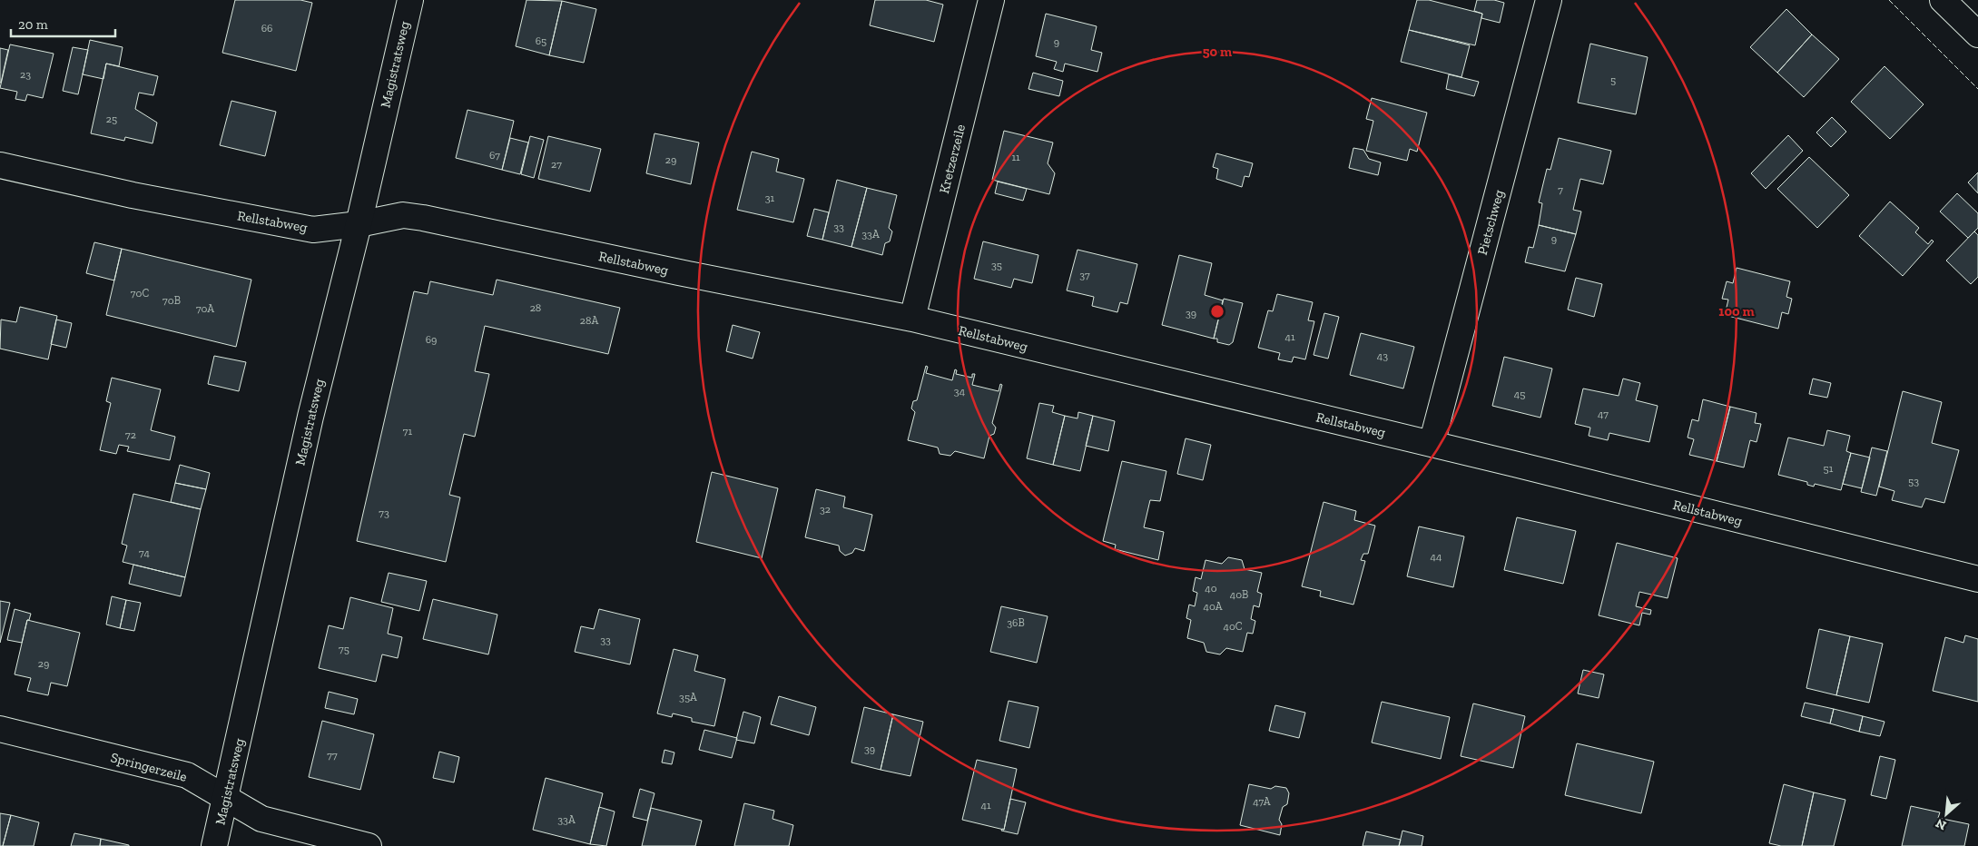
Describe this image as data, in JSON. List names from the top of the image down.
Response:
{
  "streets": {
    "street": [
      "Magistratsweg",
      "Kretzerzeile",
      "Rellstabweg",
      "Pietschweg",
      "Springerzeile"
    ]
  },
  "crossings": [
    ["Magistratsweg", "Rellstabweg"],
    ["Magistratsweg", "Springerzeile"],
    ["Kretzerzeile", "Rellstabweg"],
    ["Rellstabweg", "Pietschweg"]
  ],
  "house_numbers": [
    "66",
    "65",
    "9",
    "23",
    "5",
    "25",
    "67",
    "11",
    "29",
    "27",
    "7",
    "31",
    "33",
    "33A",
    "9",
    "35",
    "37",
    "70C",
    "70B",
    "28",
    "70A",
    "39",
    "28A",
    "41",
    "69",
    "43",
    "34",
    "45",
    "47",
    "71",
    "72",
    "51",
    "53",
    "32",
    "73",
    "74",
    "44",
    "40",
    "40B",
    "40A",
    "36B",
    "40C",
    "33",
    "75",
    "29",
    "35A",
    "39",
    "77",
    "47A",
    "41",
    "33A"
  ],
  "scale_bar": "20 m",
  "north": "bottom left",
  "rings": ["50 m", "100 m"]
}
